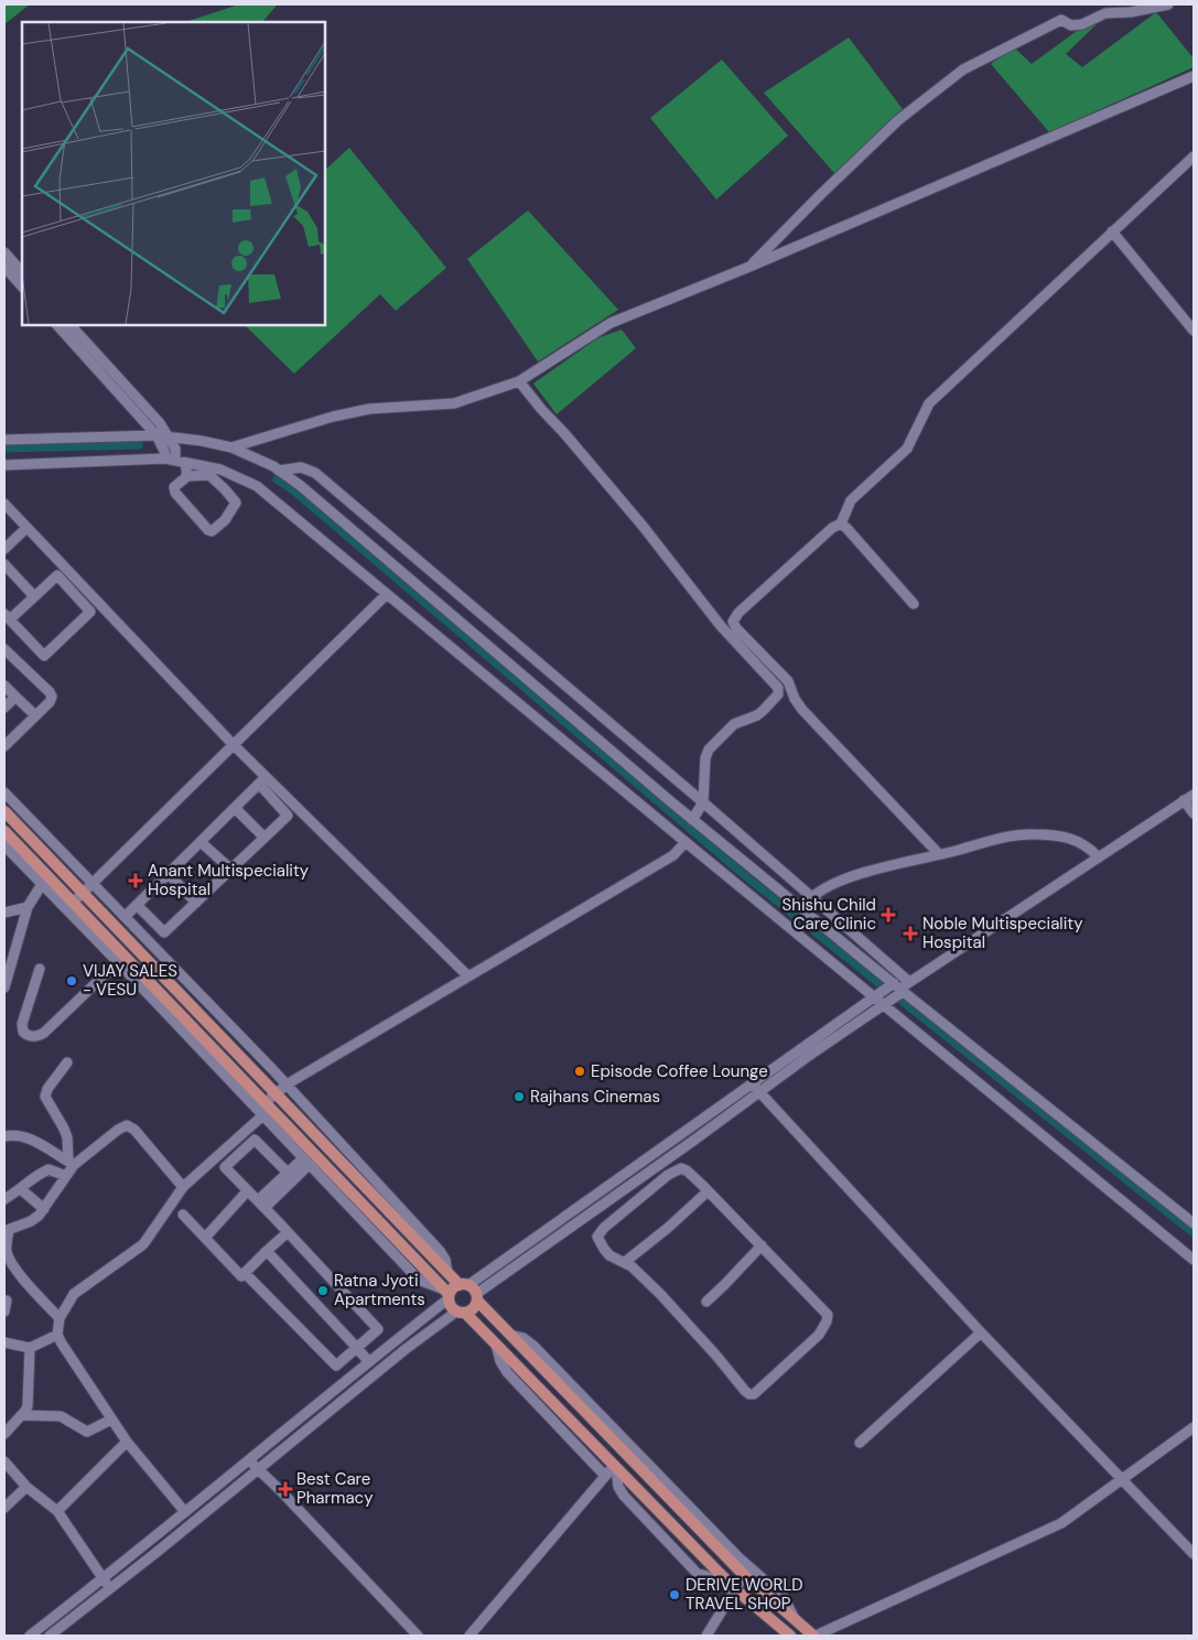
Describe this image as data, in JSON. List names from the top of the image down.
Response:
{
  "places": {
    "health": [
      "Anant Multispeciality Hospital",
      "Shishu Child Care Clinic",
      "Noble Multispeciality Hospital",
      "Best Care Pharmacy"
    ],
    "other": [
      "VIJAY SALES - VESU",
      "Episode Coffee Lounge",
      "Rajhans Cinemas",
      "Ratna Jyoti Apartments",
      "DERIVE WORLD TRAVEL SHOP"
    ]
  }
}
